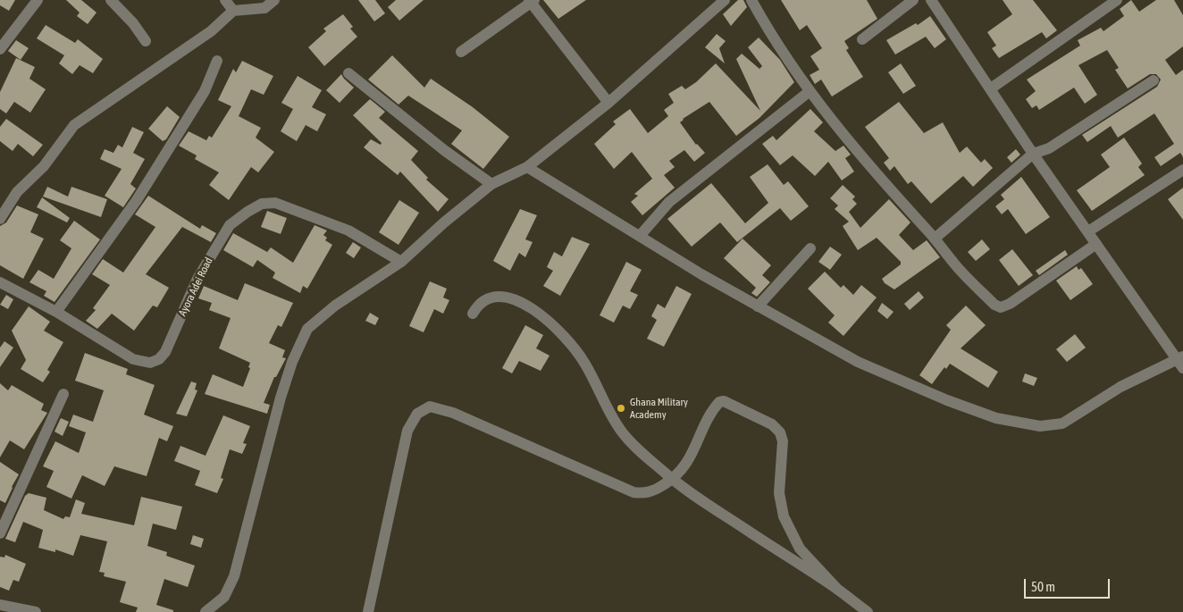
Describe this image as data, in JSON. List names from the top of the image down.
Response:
{
  "streets": {
    "street": ["Ayora Adei Road"]
  },
  "places": ["Ghana Military Academy"],
  "scale_bar": "50 m"
}
